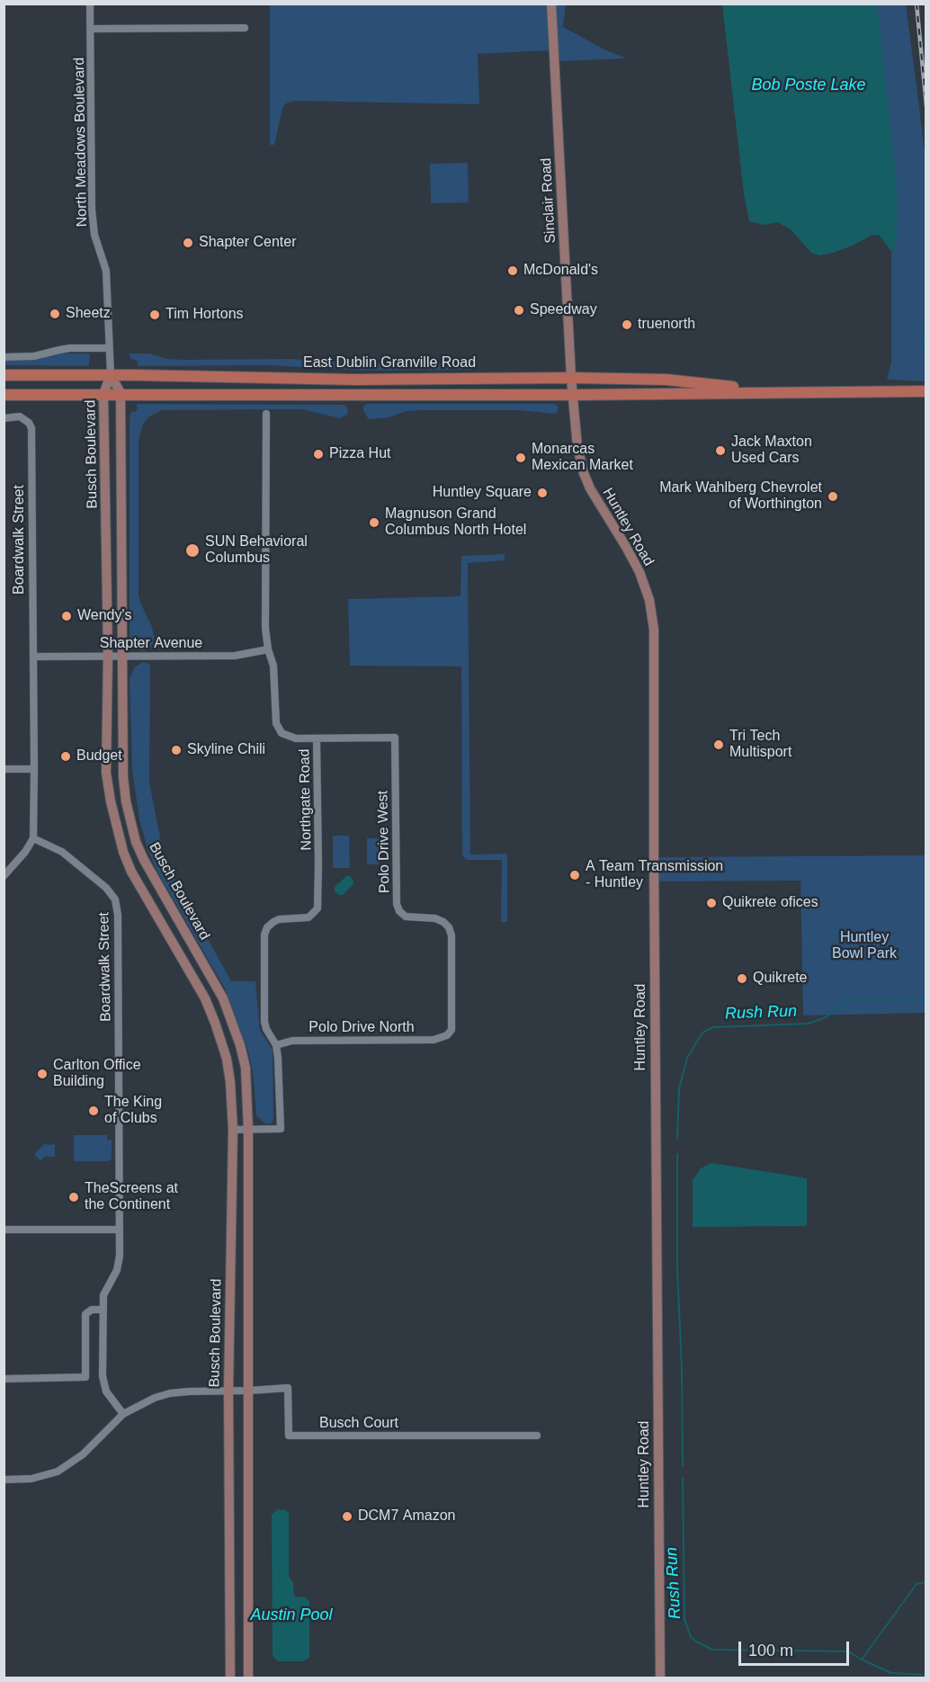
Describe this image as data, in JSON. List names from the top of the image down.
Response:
{
  "streets": {
    "main road": [
      "Sinclair Road",
      "East Dublin Granville Road",
      "Busch Boulevard",
      "Huntley Road"
    ],
    "street": [
      "North Meadows Boulevard",
      "Boardwalk Street",
      "Shapter Avenue",
      "Northgate Road",
      "Polo Drive West",
      "Polo Drive North",
      "Busch Court"
    ]
  },
  "crossings": [
    ["North Meadows Boulevard", "East Dublin Granville Road"],
    ["North Meadows Boulevard", "Busch Boulevard"],
    ["Sinclair Road", "East Dublin Granville Road"],
    ["Sinclair Road", "Huntley Road"],
    ["East Dublin Granville Road", "Busch Boulevard"],
    ["East Dublin Granville Road", "Huntley Road"],
    ["Busch Boulevard", "Shapter Avenue"],
    ["Busch Boulevard", "Northgate Road"],
    ["Busch Boulevard", "Busch Court"],
    ["Boardwalk Street", "Shapter Avenue"],
    ["Boardwalk Street", "Busch Court"],
    ["Shapter Avenue", "Northgate Road"],
    ["Northgate Road", "Polo Drive West"],
    ["Northgate Road", "Polo Drive North"],
    ["Polo Drive West", "Polo Drive North"]
  ],
  "water": ["Bob Poste Lake", "Rush Run", "Austin Pool"],
  "parks": ["Huntley Bowl Park"],
  "places": [
    "Shapter Center",
    "McDonald's",
    "Speedway",
    "Sheetz",
    "Tim Hortons",
    "truenorth",
    "Jack Maxton Used Cars",
    "Pizza Hut",
    "Monarcas Mexican Market",
    "Huntley Square",
    "Mark Wahlberg Chevrolet of Worthington",
    "Magnuson Grand Columbus North Hotel",
    "SUN Behavioral Columbus",
    "Wendy's",
    "Tri Tech Multisport",
    "Skyline Chili",
    "Budget",
    "A Team Transmission - Huntley",
    "Quikrete ofices",
    "Quikrete",
    "Carlton Office Building",
    "The King of Clubs",
    "TheScreens at the Continent",
    "DCM7 Amazon"
  ],
  "scale_bar": "100 m"
}
